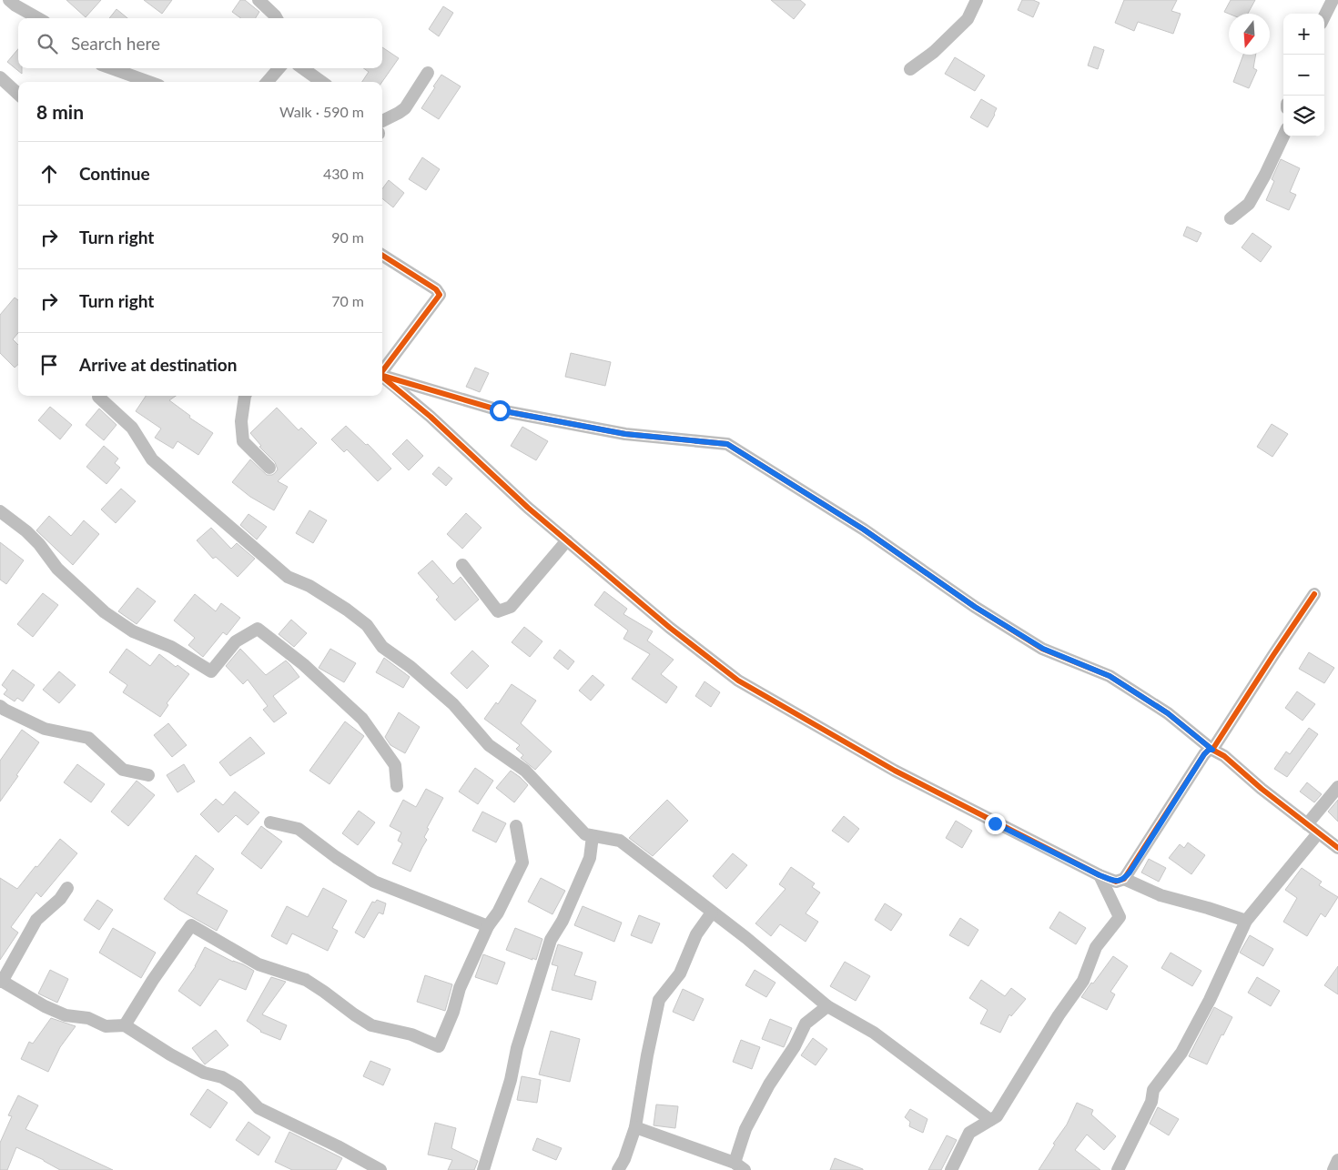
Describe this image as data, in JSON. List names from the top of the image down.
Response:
{
  "north": "bottom",
  "page": {
    "map_buttons": ["+", "−"],
    "search": "Search here",
    "heading": ["8 min", "Walk · 590 m"],
    "list": [
      ["Continue", "430 m"],
      ["Turn right", "90 m"],
      ["Turn right", "70 m"],
      "Arrive at destination"
    ]
  }
}
